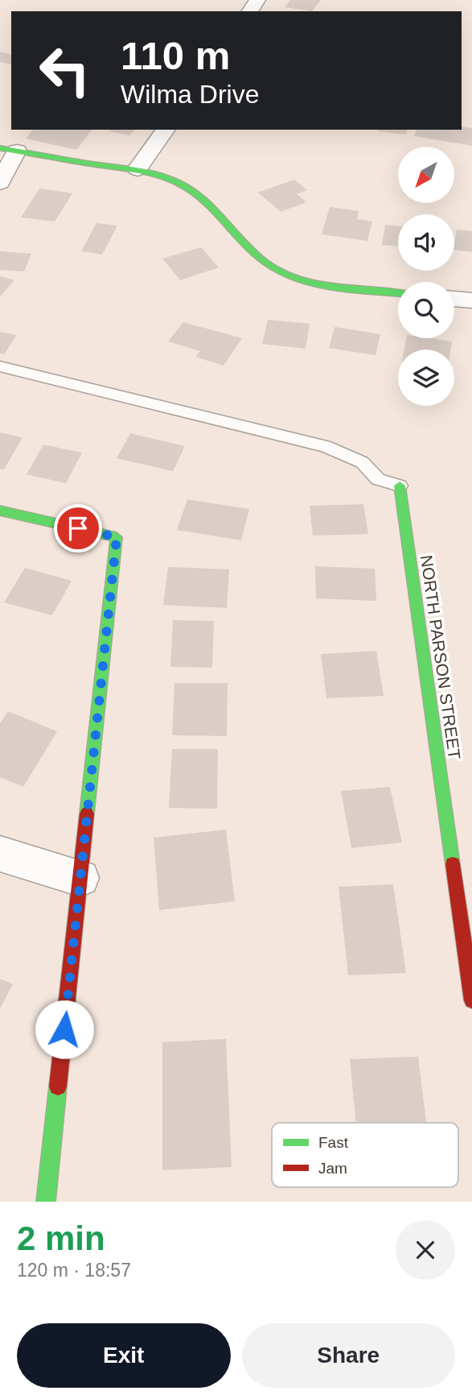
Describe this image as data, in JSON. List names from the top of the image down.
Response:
{
  "streets": {
    "street": ["NORTH PARSON STREET"]
  },
  "legend": ["Fast", "Jam"],
  "north": "bottom left",
  "page": {
    "turn": ["110 m", "Wilma Drive"],
    "heading": ["2 min", "120 m · 18:57"],
    "buttons": ["Exit", "Share"]
  }
}
